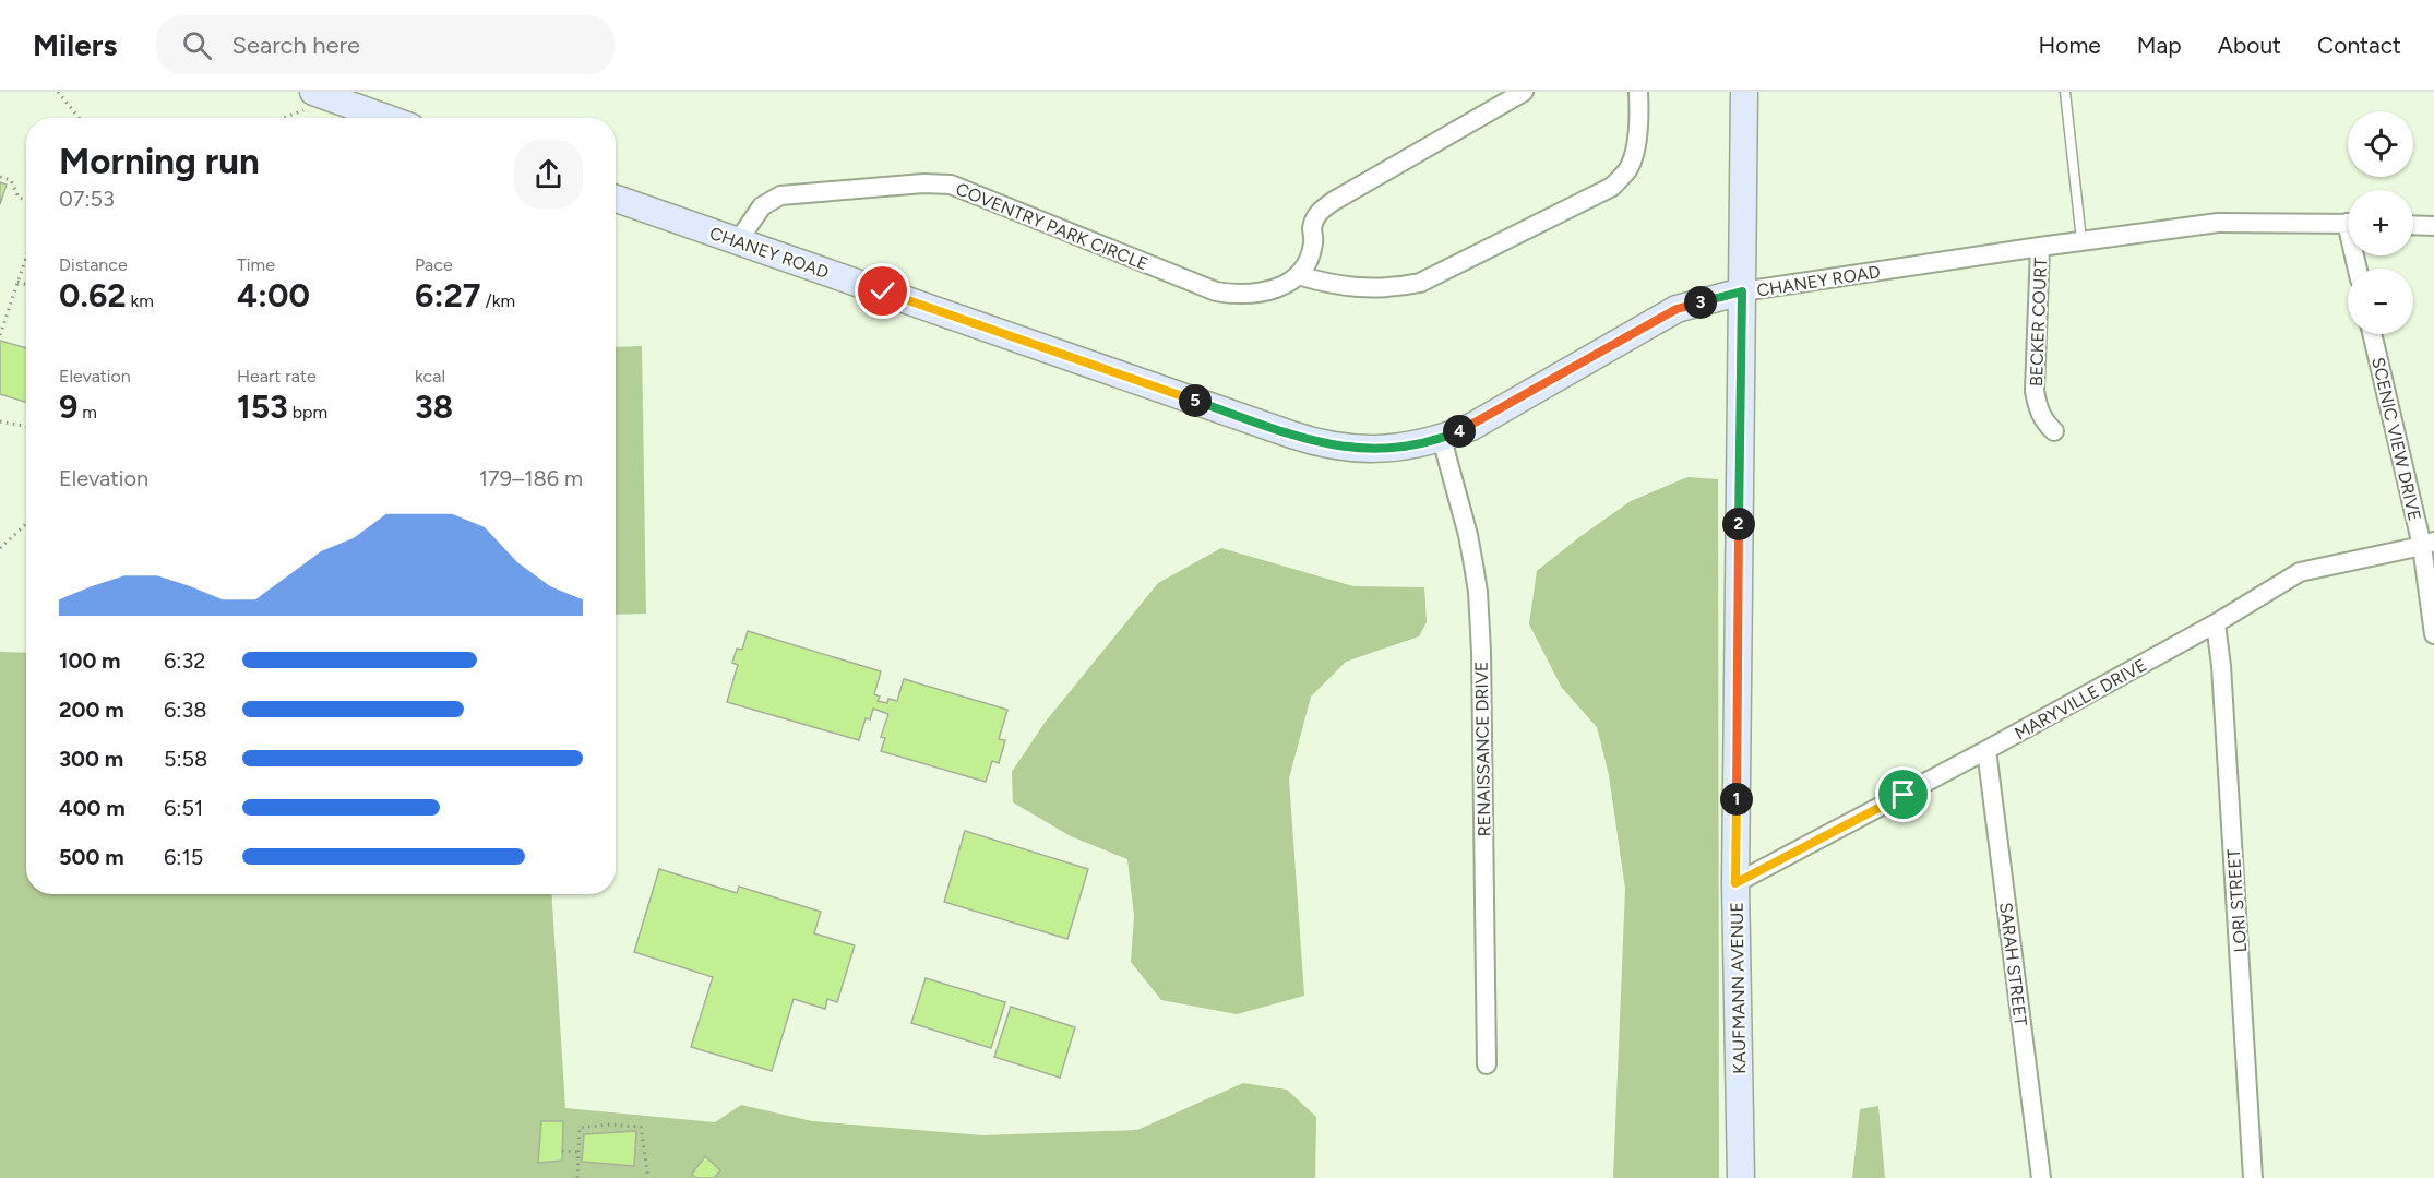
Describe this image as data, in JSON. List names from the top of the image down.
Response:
{
  "streets": {
    "street": [
      "COVENTRY PARK CIRCLE",
      "CHANEY ROAD",
      "BECKER COURT",
      "SCENIC VIEW DRIVE",
      "MARYVILLE DRIVE",
      "RENAISSANCE DRIVE",
      "LORI STREET",
      "SARAH STREET",
      "KAUFMANN AVENUE"
    ]
  },
  "crossings": [
    ["COVENTRY PARK CIRCLE", "CHANEY ROAD"],
    ["CHANEY ROAD", "BECKER COURT"],
    ["CHANEY ROAD", "RENAISSANCE DRIVE"],
    ["CHANEY ROAD", "KAUFMANN AVENUE"],
    ["SCENIC VIEW DRIVE", "MARYVILLE DRIVE"],
    ["MARYVILLE DRIVE", "LORI STREET"],
    ["MARYVILLE DRIVE", "SARAH STREET"],
    ["MARYVILLE DRIVE", "KAUFMANN AVENUE"]
  ],
  "page": {
    "header": "Milers",
    "search": "Search here",
    "nav": [
      "Home",
      "Map",
      "About",
      "Contact"
    ],
    "map_buttons": ["+", "−"],
    "heading": ["Morning run", "07:53"],
    "stats": [
      ["Distance", "0.62 km"],
      ["Time", "4:00"],
      ["Pace", "6:27 /km"],
      ["Elevation", "9 m"],
      ["Heart rate", "153 bpm"],
      ["kcal", "38"]
    ],
    "pins": [
      "3",
      "5",
      "4",
      "2",
      "1"
    ],
    "chart": ["Elevation", "179–186 m"],
    "list": [
      {
        "name": "100 m",
        "note": "6:32"
      },
      {
        "name": "200 m",
        "note": "6:38"
      },
      {
        "name": "300 m",
        "note": "5:58"
      },
      {
        "name": "400 m",
        "note": "6:51"
      },
      {
        "name": "500 m",
        "note": "6:15"
      }
    ]
  }
}
